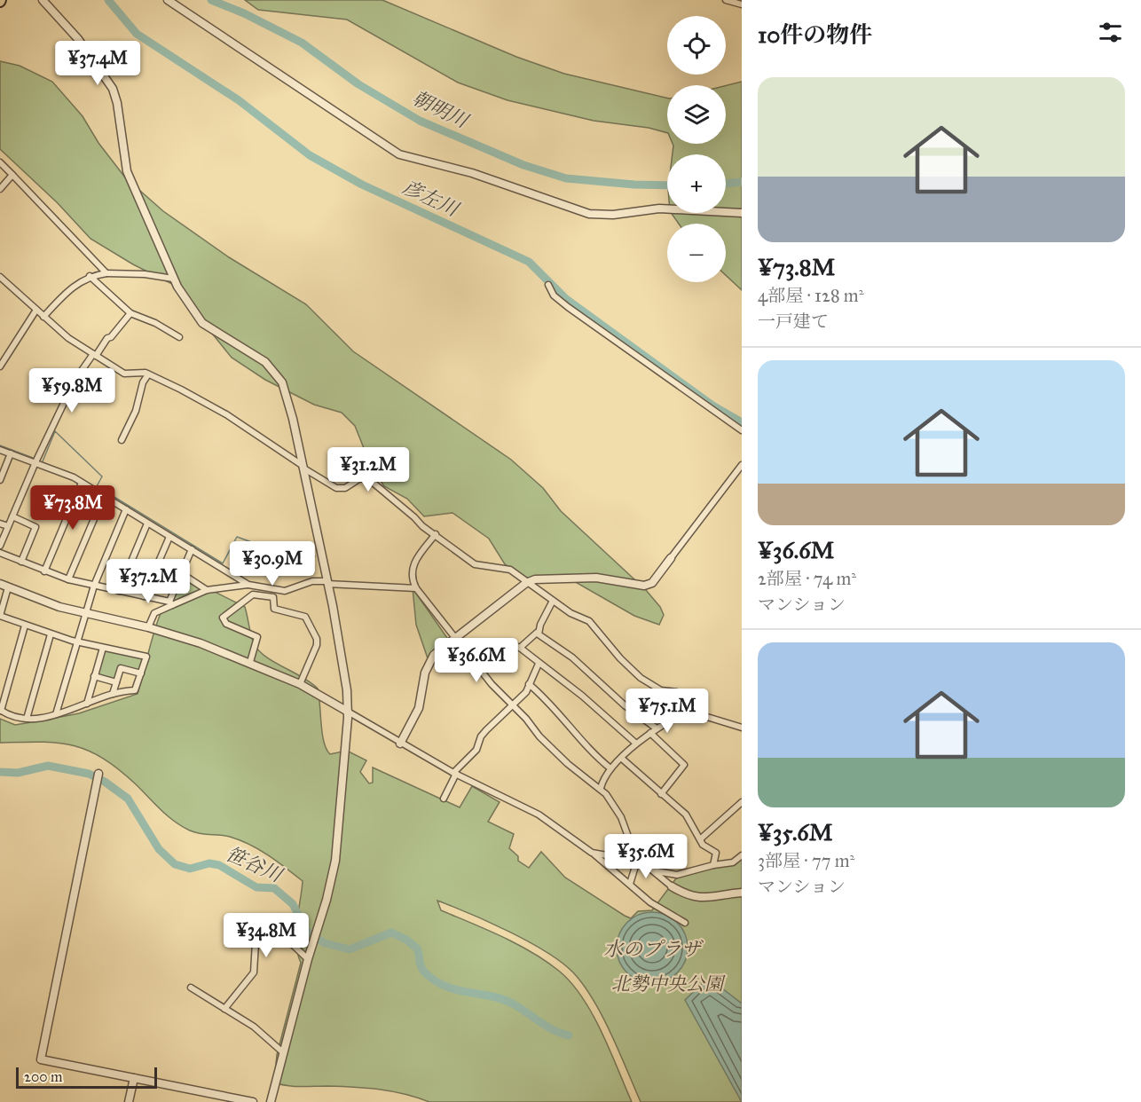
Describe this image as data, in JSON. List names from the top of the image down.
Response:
{
  "water": [
    "朝明川",
    "彦左川",
    "笹谷川",
    "水のプラザ"
  ],
  "parks": ["北勢中央公園"],
  "scale_bar": "200 m",
  "page": {
    "heading": "10件の物件",
    "map_buttons": ["+", "−"],
    "price": [
      "¥37.4M",
      "¥59.8M",
      "¥31.2M",
      "¥73.8M",
      "¥30.9M",
      "¥37.2M",
      "¥36.6M",
      "¥75.1M",
      "¥35.6M",
      "¥34.8M"
    ],
    "list": [
      {
        "name": "¥73.8M",
        "note": "4部屋 · 128 m² · 一戸建て"
      },
      {
        "name": "¥36.6M",
        "note": "2部屋 · 74 m² · マンション"
      },
      {
        "name": "¥35.6M",
        "note": "3部屋 · 77 m² · マンション"
      }
    ],
    "scale": "200 m"
  }
}
